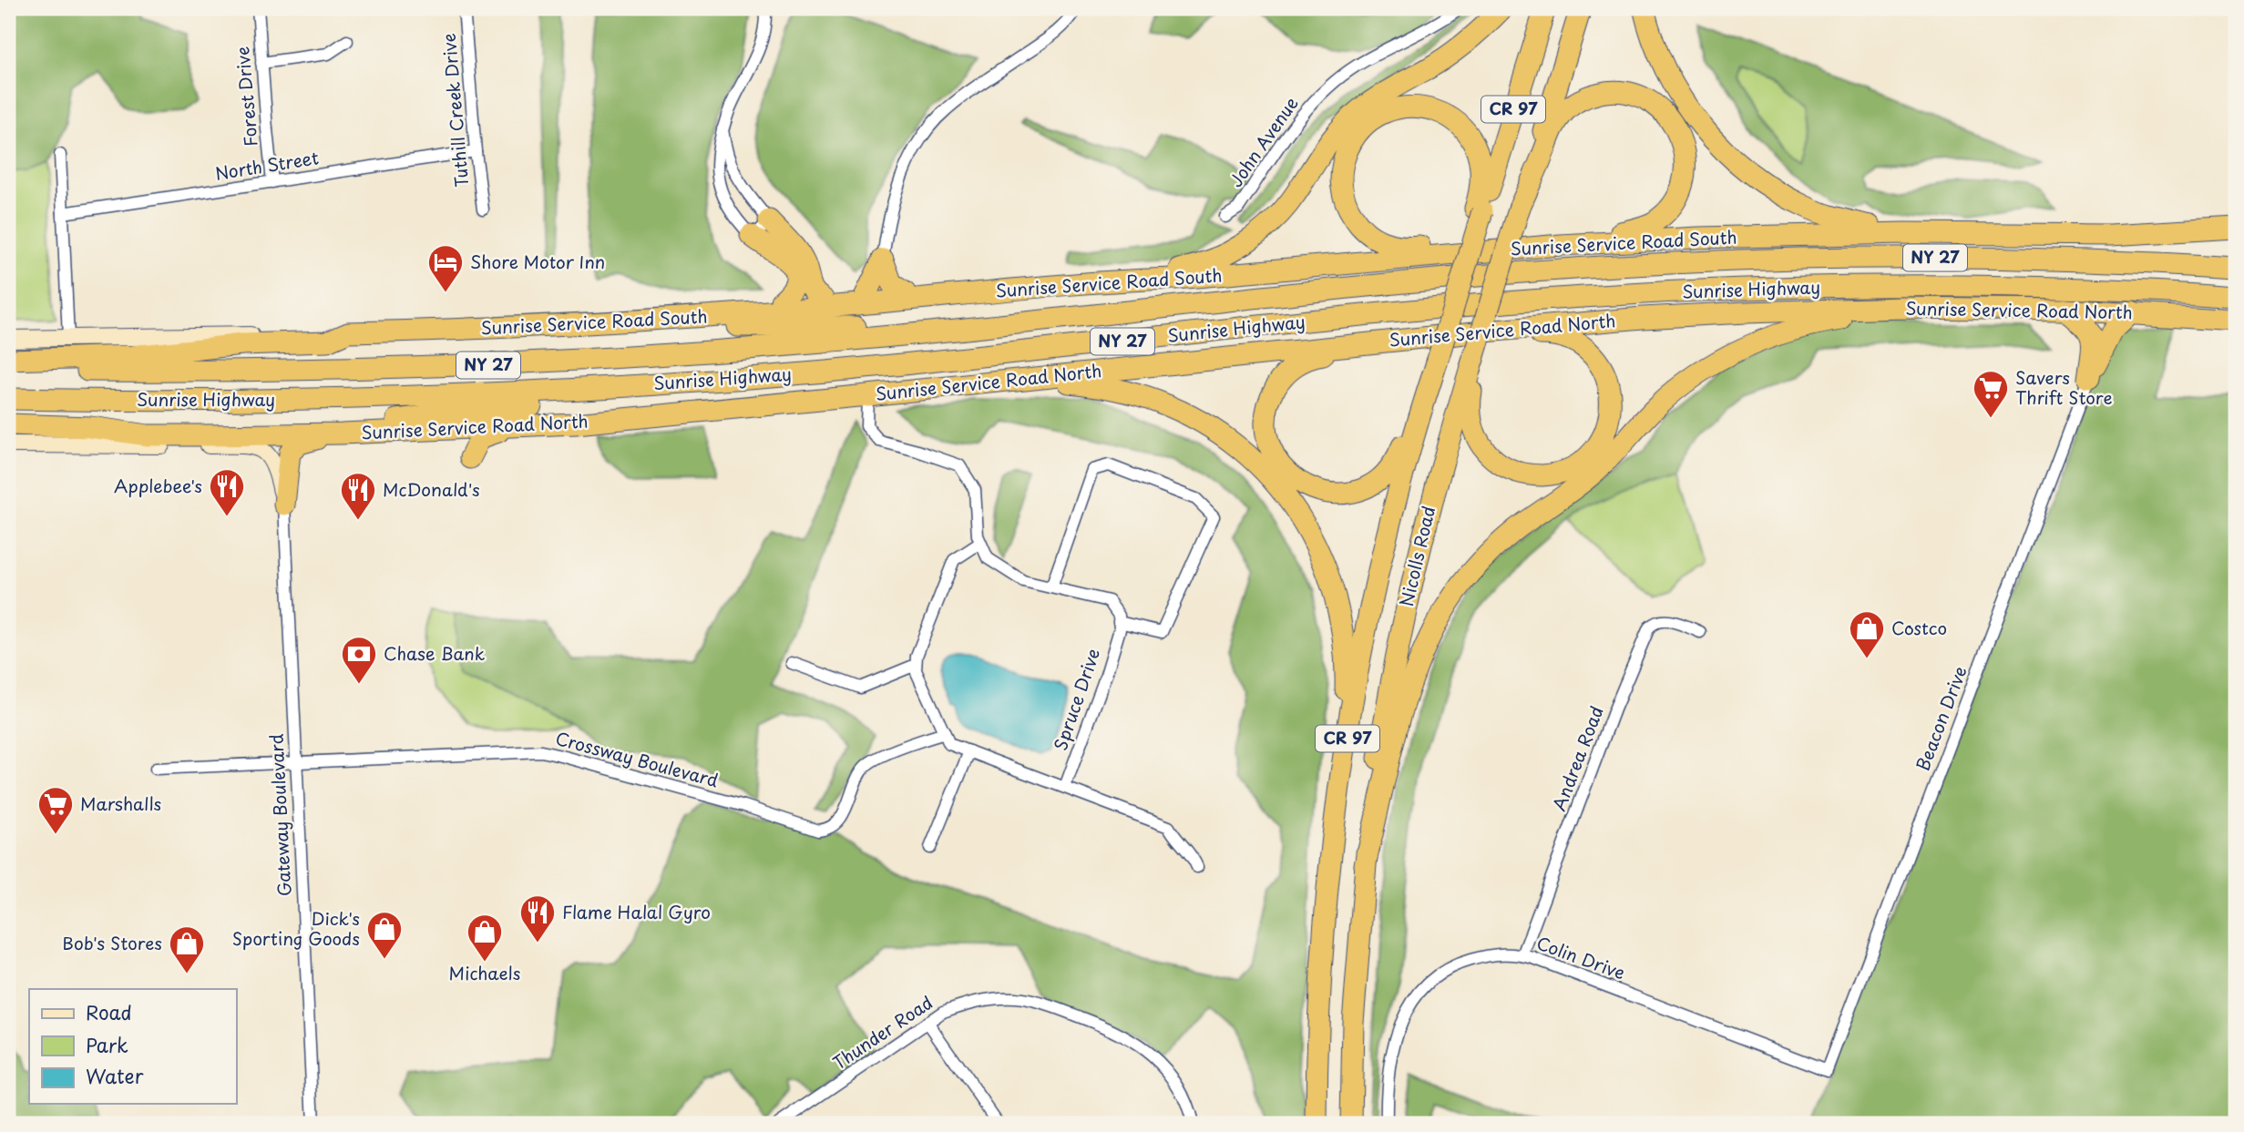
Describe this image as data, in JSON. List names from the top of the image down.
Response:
{
  "streets": {
    "highway": [
      "CR 97",
      "Sunrise Service Road South",
      "NY 27",
      "Sunrise Highway",
      "Sunrise Service Road North",
      "Nicolls Road"
    ],
    "street": [
      "Forest Drive",
      "Tuthill Creek Drive",
      "John Avenue",
      "North Street",
      "Spruce Drive",
      "Beacon Drive",
      "Andrea Road",
      "Crossway Boulevard",
      "Gateway Boulevard",
      "Colin Drive",
      "Thunder Road"
    ]
  },
  "crossings": [
    ["Forest Drive", "North Street"],
    ["CR 97", "Sunrise Service Road South"],
    ["CR 97", "Sunrise Service Road North"],
    ["CR 97", "Nicolls Road"],
    ["Tuthill Creek Drive", "North Street"],
    ["Sunrise Service Road South", "Nicolls Road"],
    ["Sunrise Service Road North", "Nicolls Road"],
    ["Beacon Drive", "Colin Drive"],
    ["Andrea Road", "Colin Drive"],
    ["Crossway Boulevard", "Gateway Boulevard"]
  ],
  "places": {
    "hotel": ["Shore Motor Inn"],
    "supermarket": ["Savers Thrift Store", "Marshalls"],
    "restaurant": ["Applebee's", "McDonald's", "Flame Halal Gyro"],
    "shop": [
      "Costco",
      "Dick's Sporting Goods",
      "Michaels",
      "Bob's Stores"
    ],
    "bank": ["Chase Bank"]
  },
  "legend": ["Road", "Park", "Water"]
}
